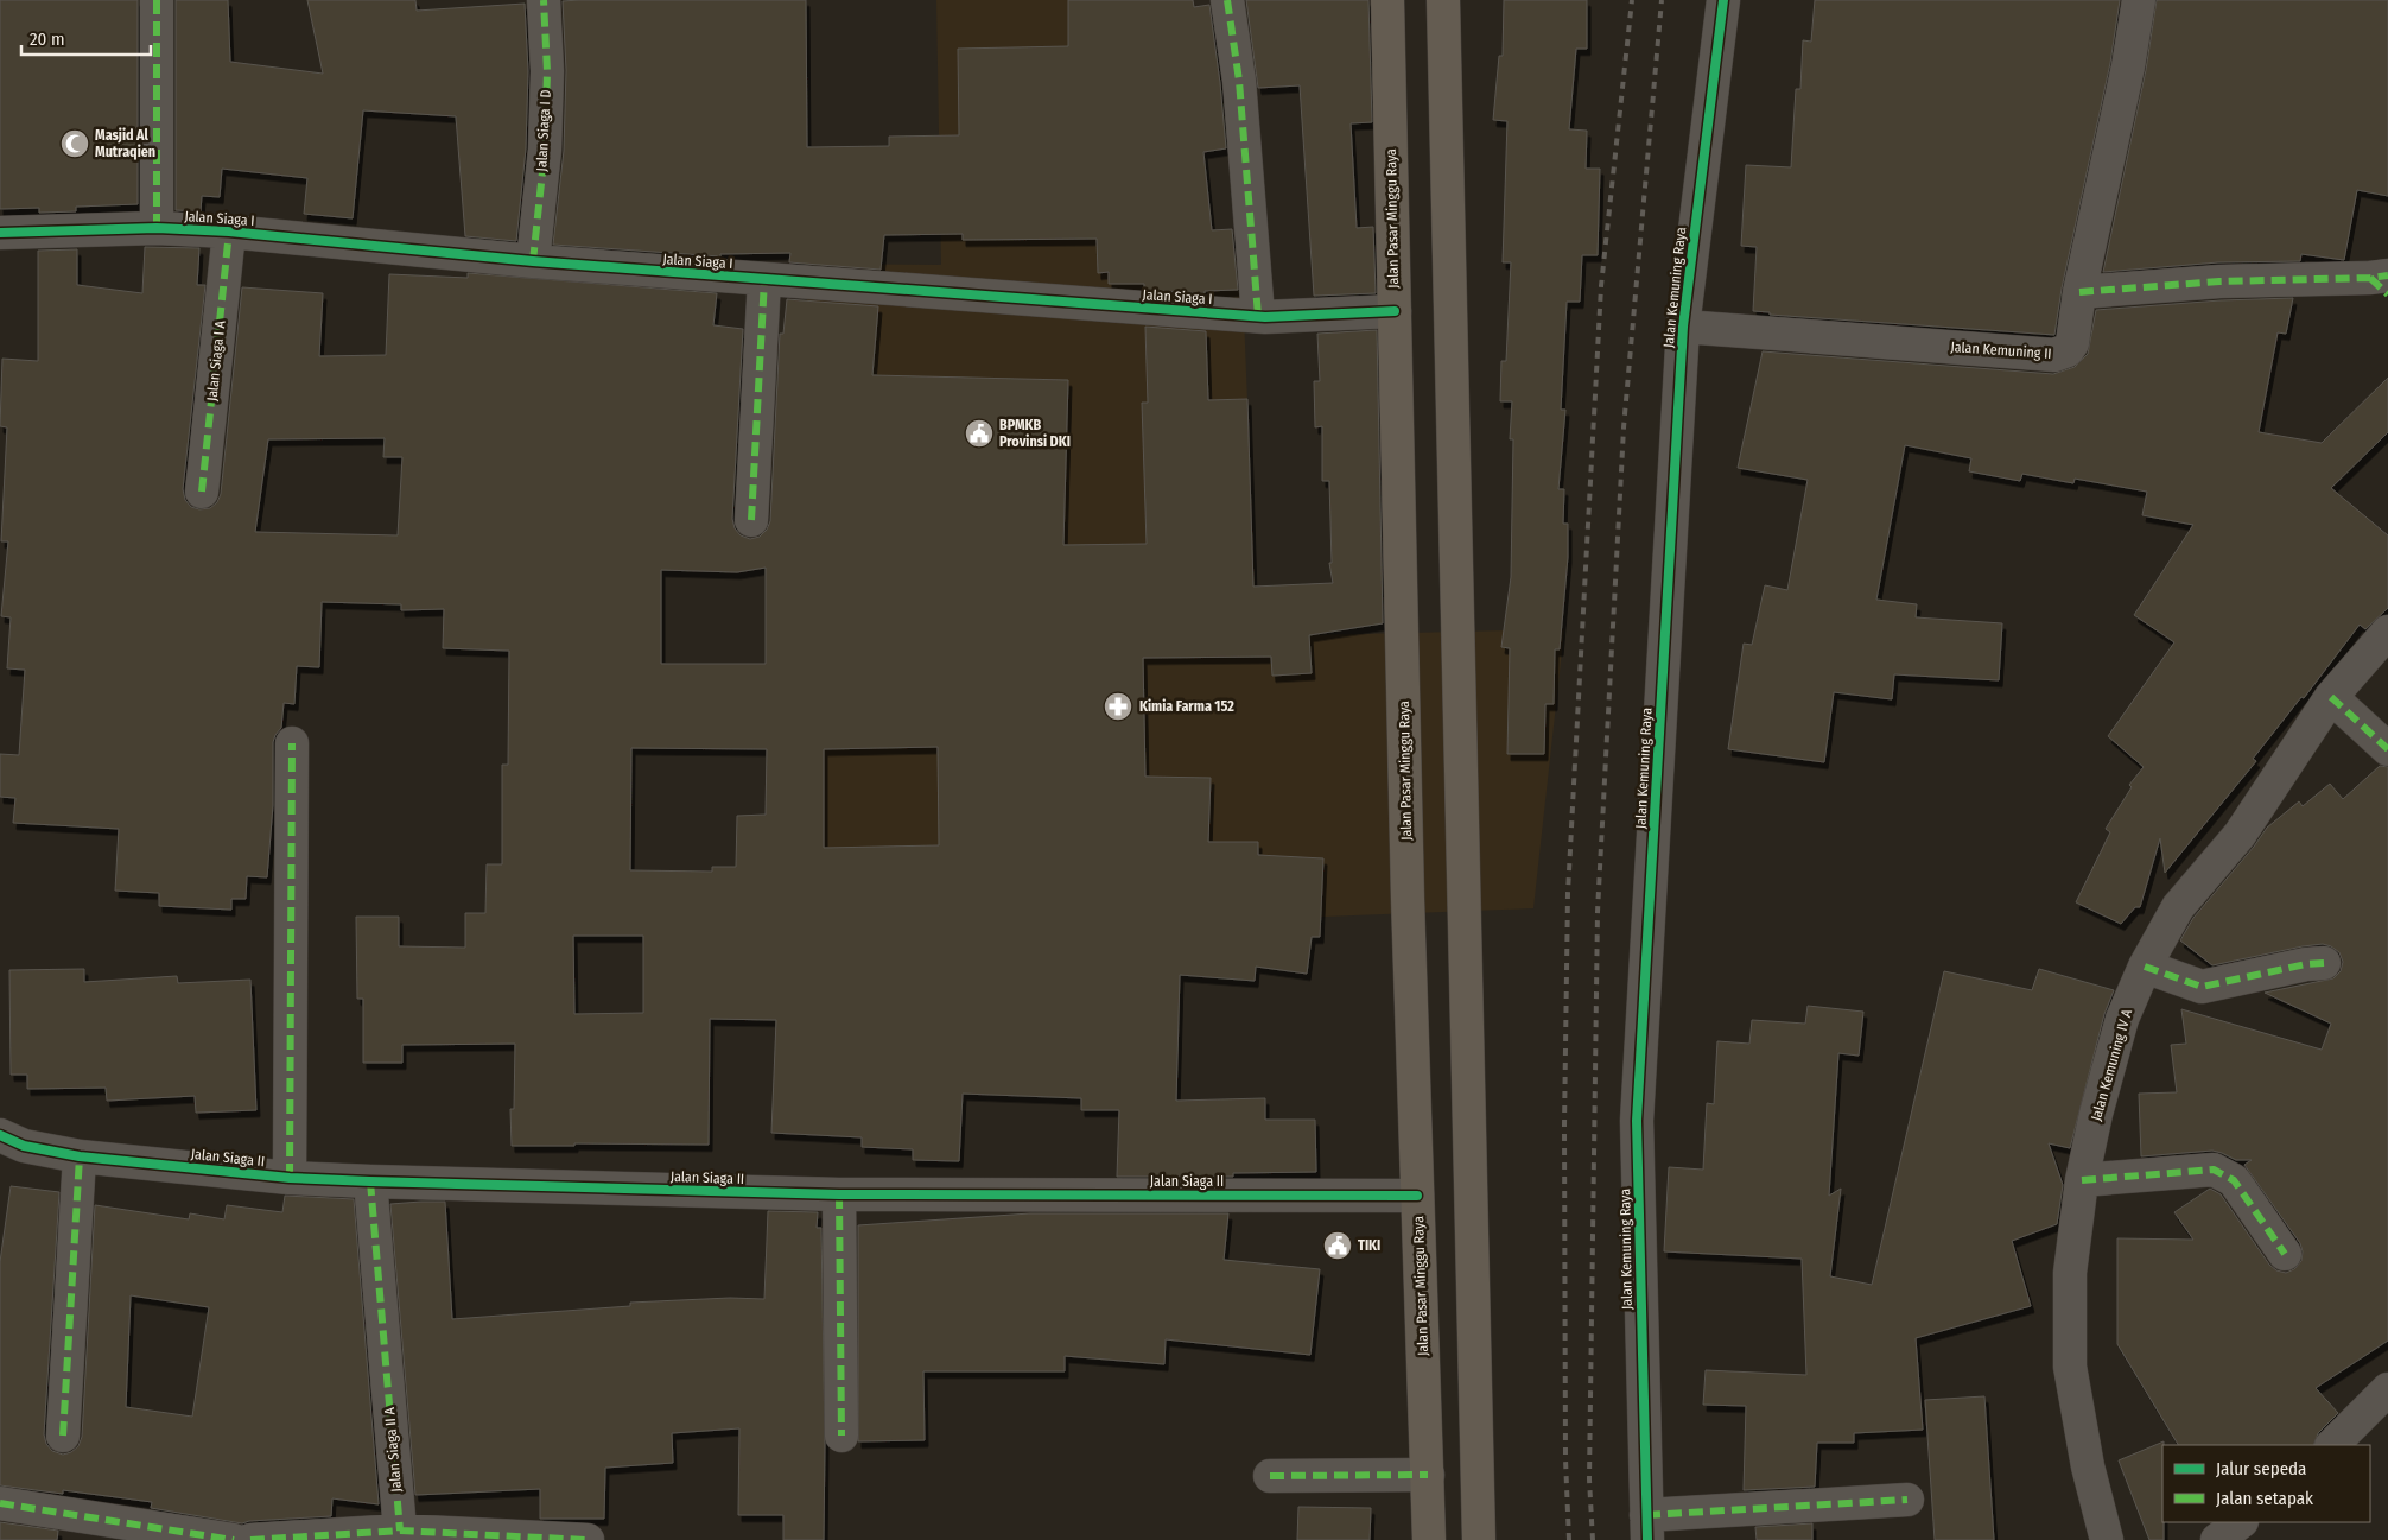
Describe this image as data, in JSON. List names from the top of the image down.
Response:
{
  "streets": {
    "main road": ["Jalan Pasar Minggu Raya"],
    "street": [
      "Jalan Siaga I D",
      "Jalan Siaga I",
      "Jalan Kemuning Raya",
      "Jalan Kemuning II",
      "Jalan Siaga I A",
      "Jalan Kemuning IV A",
      "Jalan Siaga II",
      "Jalan Siaga II A"
    ]
  },
  "crossings": [
    ["Jalan Siaga I D", "Jalan Siaga I"],
    ["Jalan Siaga I", "Jalan Pasar Minggu Raya"],
    ["Jalan Siaga I", "Jalan Siaga I A"],
    ["Jalan Pasar Minggu Raya", "Jalan Siaga II"],
    ["Jalan Kemuning Raya", "Jalan Kemuning II"],
    ["Jalan Siaga II", "Jalan Siaga II A"]
  ],
  "places": {
    "mosque": ["Masjid Al Mutraqien"],
    "public building": ["BPMKB Provinsi DKI", "TIKI"],
    "pharmacy": ["Kimia Farma 152"]
  },
  "legend": ["Jalur sepeda", "Jalan setapak"],
  "scale_bar": "20 m"
}
